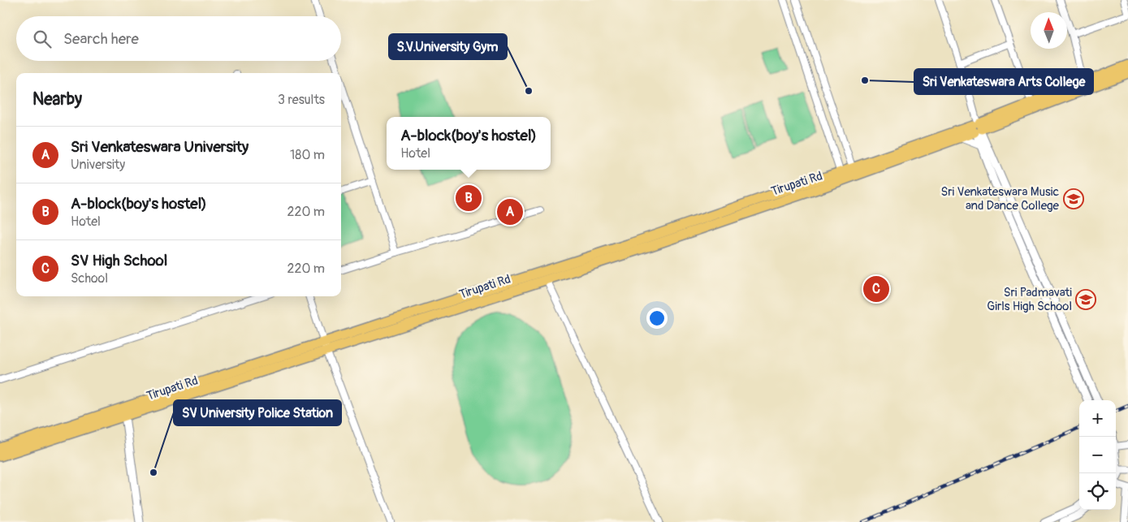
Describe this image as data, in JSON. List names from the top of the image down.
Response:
{
  "streets": {
    "main road": ["Tirupati Rd"]
  },
  "places": {
    "other": ["Sri Venkateswara Arts College", "S.V.University Gym", "SV University Police Station"],
    "school or university": ["Sri Venkateswara Music and Dance College", "Sri Padmavati Girls High School"]
  },
  "north": "top",
  "page": {
    "search": "Search here",
    "heading": ["Nearby", "3 results"],
    "popup": ["A-block(boy's hostel)", "Hotel"],
    "list": [
      {
        "mark": "A",
        "name": "Sri Venkateswara University",
        "note": "University",
        "value": "180 m"
      },
      {
        "mark": "B",
        "name": "A-block(boy's hostel)",
        "note": "Hotel",
        "value": "220 m"
      },
      {
        "mark": "C",
        "name": "SV High School",
        "note": "School",
        "value": "220 m"
      }
    ],
    "pins": ["B", "A", "C"],
    "map_buttons": ["+", "−"]
  }
}
